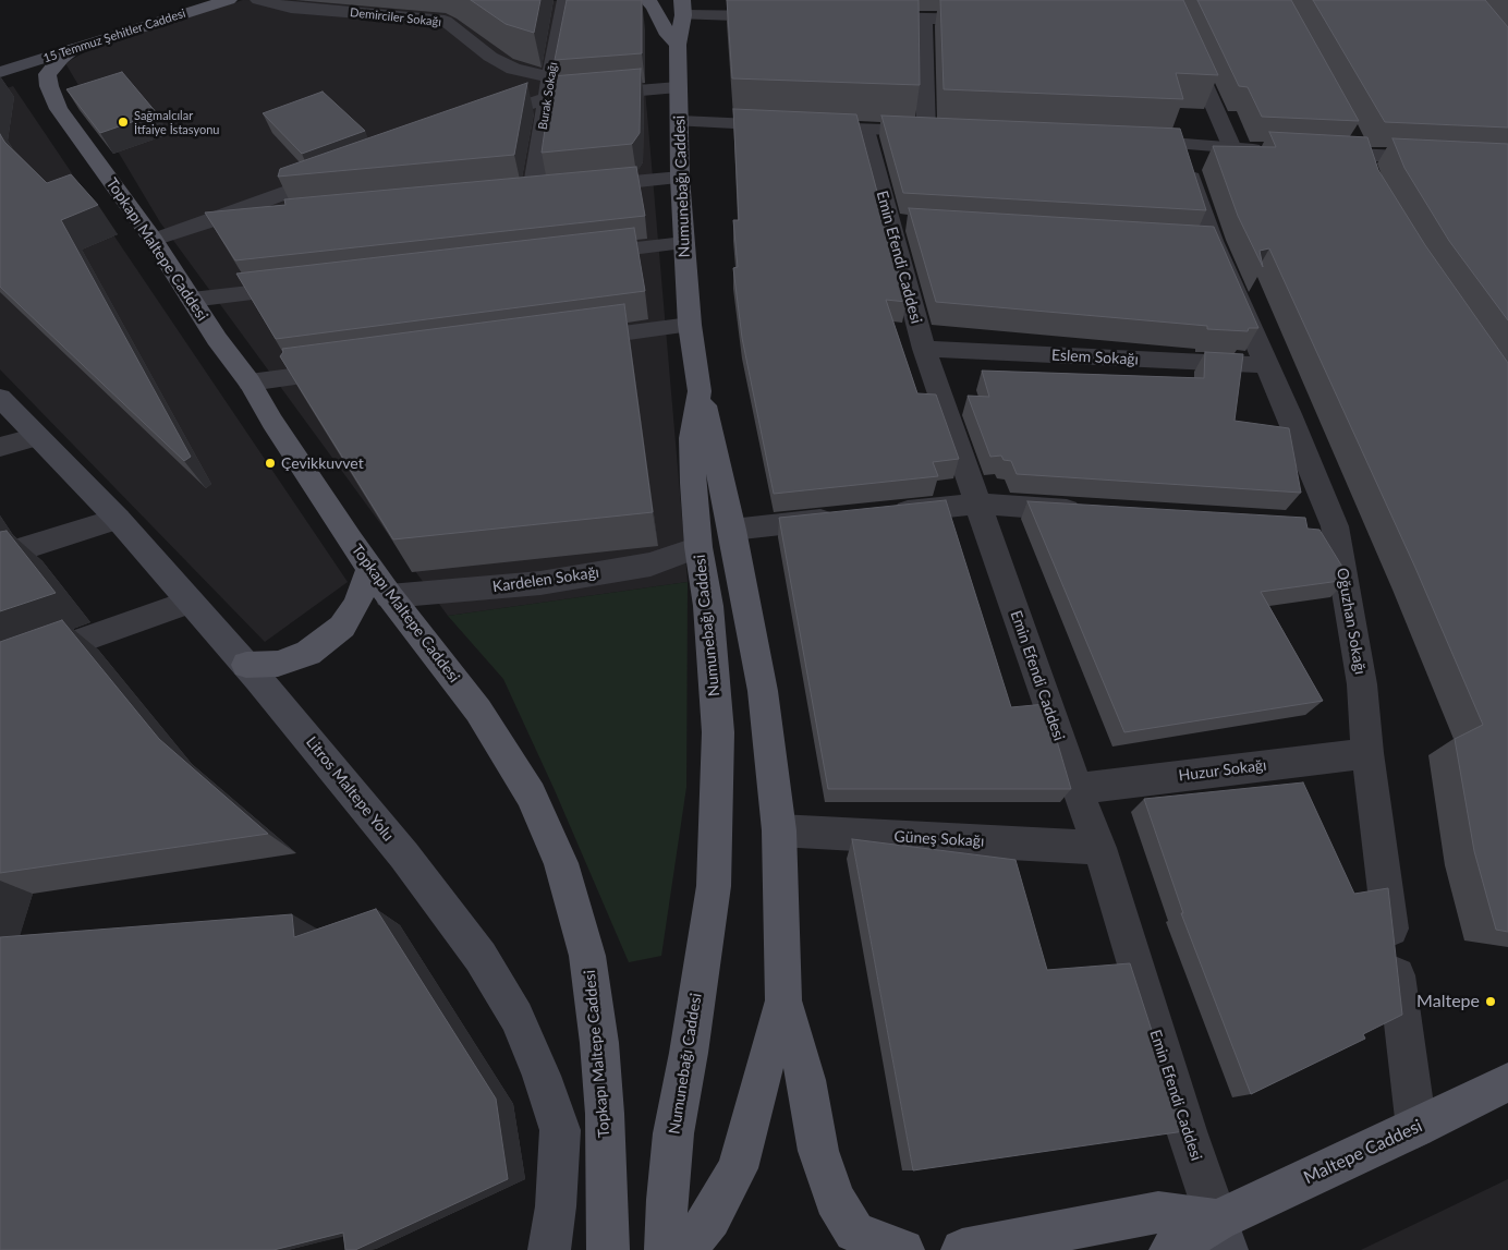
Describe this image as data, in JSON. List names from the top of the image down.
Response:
{
  "streets": {
    "main road": [
      "15 Temmuz Şehitler Caddesi",
      "Numunebağı Caddesi",
      "Topkapı Maltepe Caddesi",
      "Litros Maltepe Yolu",
      "Maltepe Caddesi"
    ],
    "street": [
      "Demirciler Sokağı",
      "Burak Sokağı",
      "Emin Efendi Caddesi",
      "Eslem Sokağı",
      "Kardelen Sokağı",
      "Oğuzhan Sokağı",
      "Huzur Sokağı",
      "Güneş Sokağı"
    ]
  },
  "crossings": [
    ["Demirciler Sokağı", "Burak Sokağı"],
    ["15 Temmuz Şehitler Caddesi", "Topkapı Maltepe Caddesi"],
    ["Numunebağı Caddesi", "Kardelen Sokağı"],
    ["Topkapı Maltepe Caddesi", "Kardelen Sokağı"],
    ["Emin Efendi Caddesi", "Eslem Sokağı"],
    ["Emin Efendi Caddesi", "Huzur Sokağı"],
    ["Emin Efendi Caddesi", "Güneş Sokağı"],
    ["Emin Efendi Caddesi", "Maltepe Caddesi"],
    ["Eslem Sokağı", "Oğuzhan Sokağı"],
    ["Oğuzhan Sokağı", "Huzur Sokağı"],
    ["Oğuzhan Sokağı", "Maltepe Caddesi"]
  ],
  "places": ["Sağmalcılar İtfaiye İstasyonu", "Çevikkuvvet", "Maltepe"]
}
